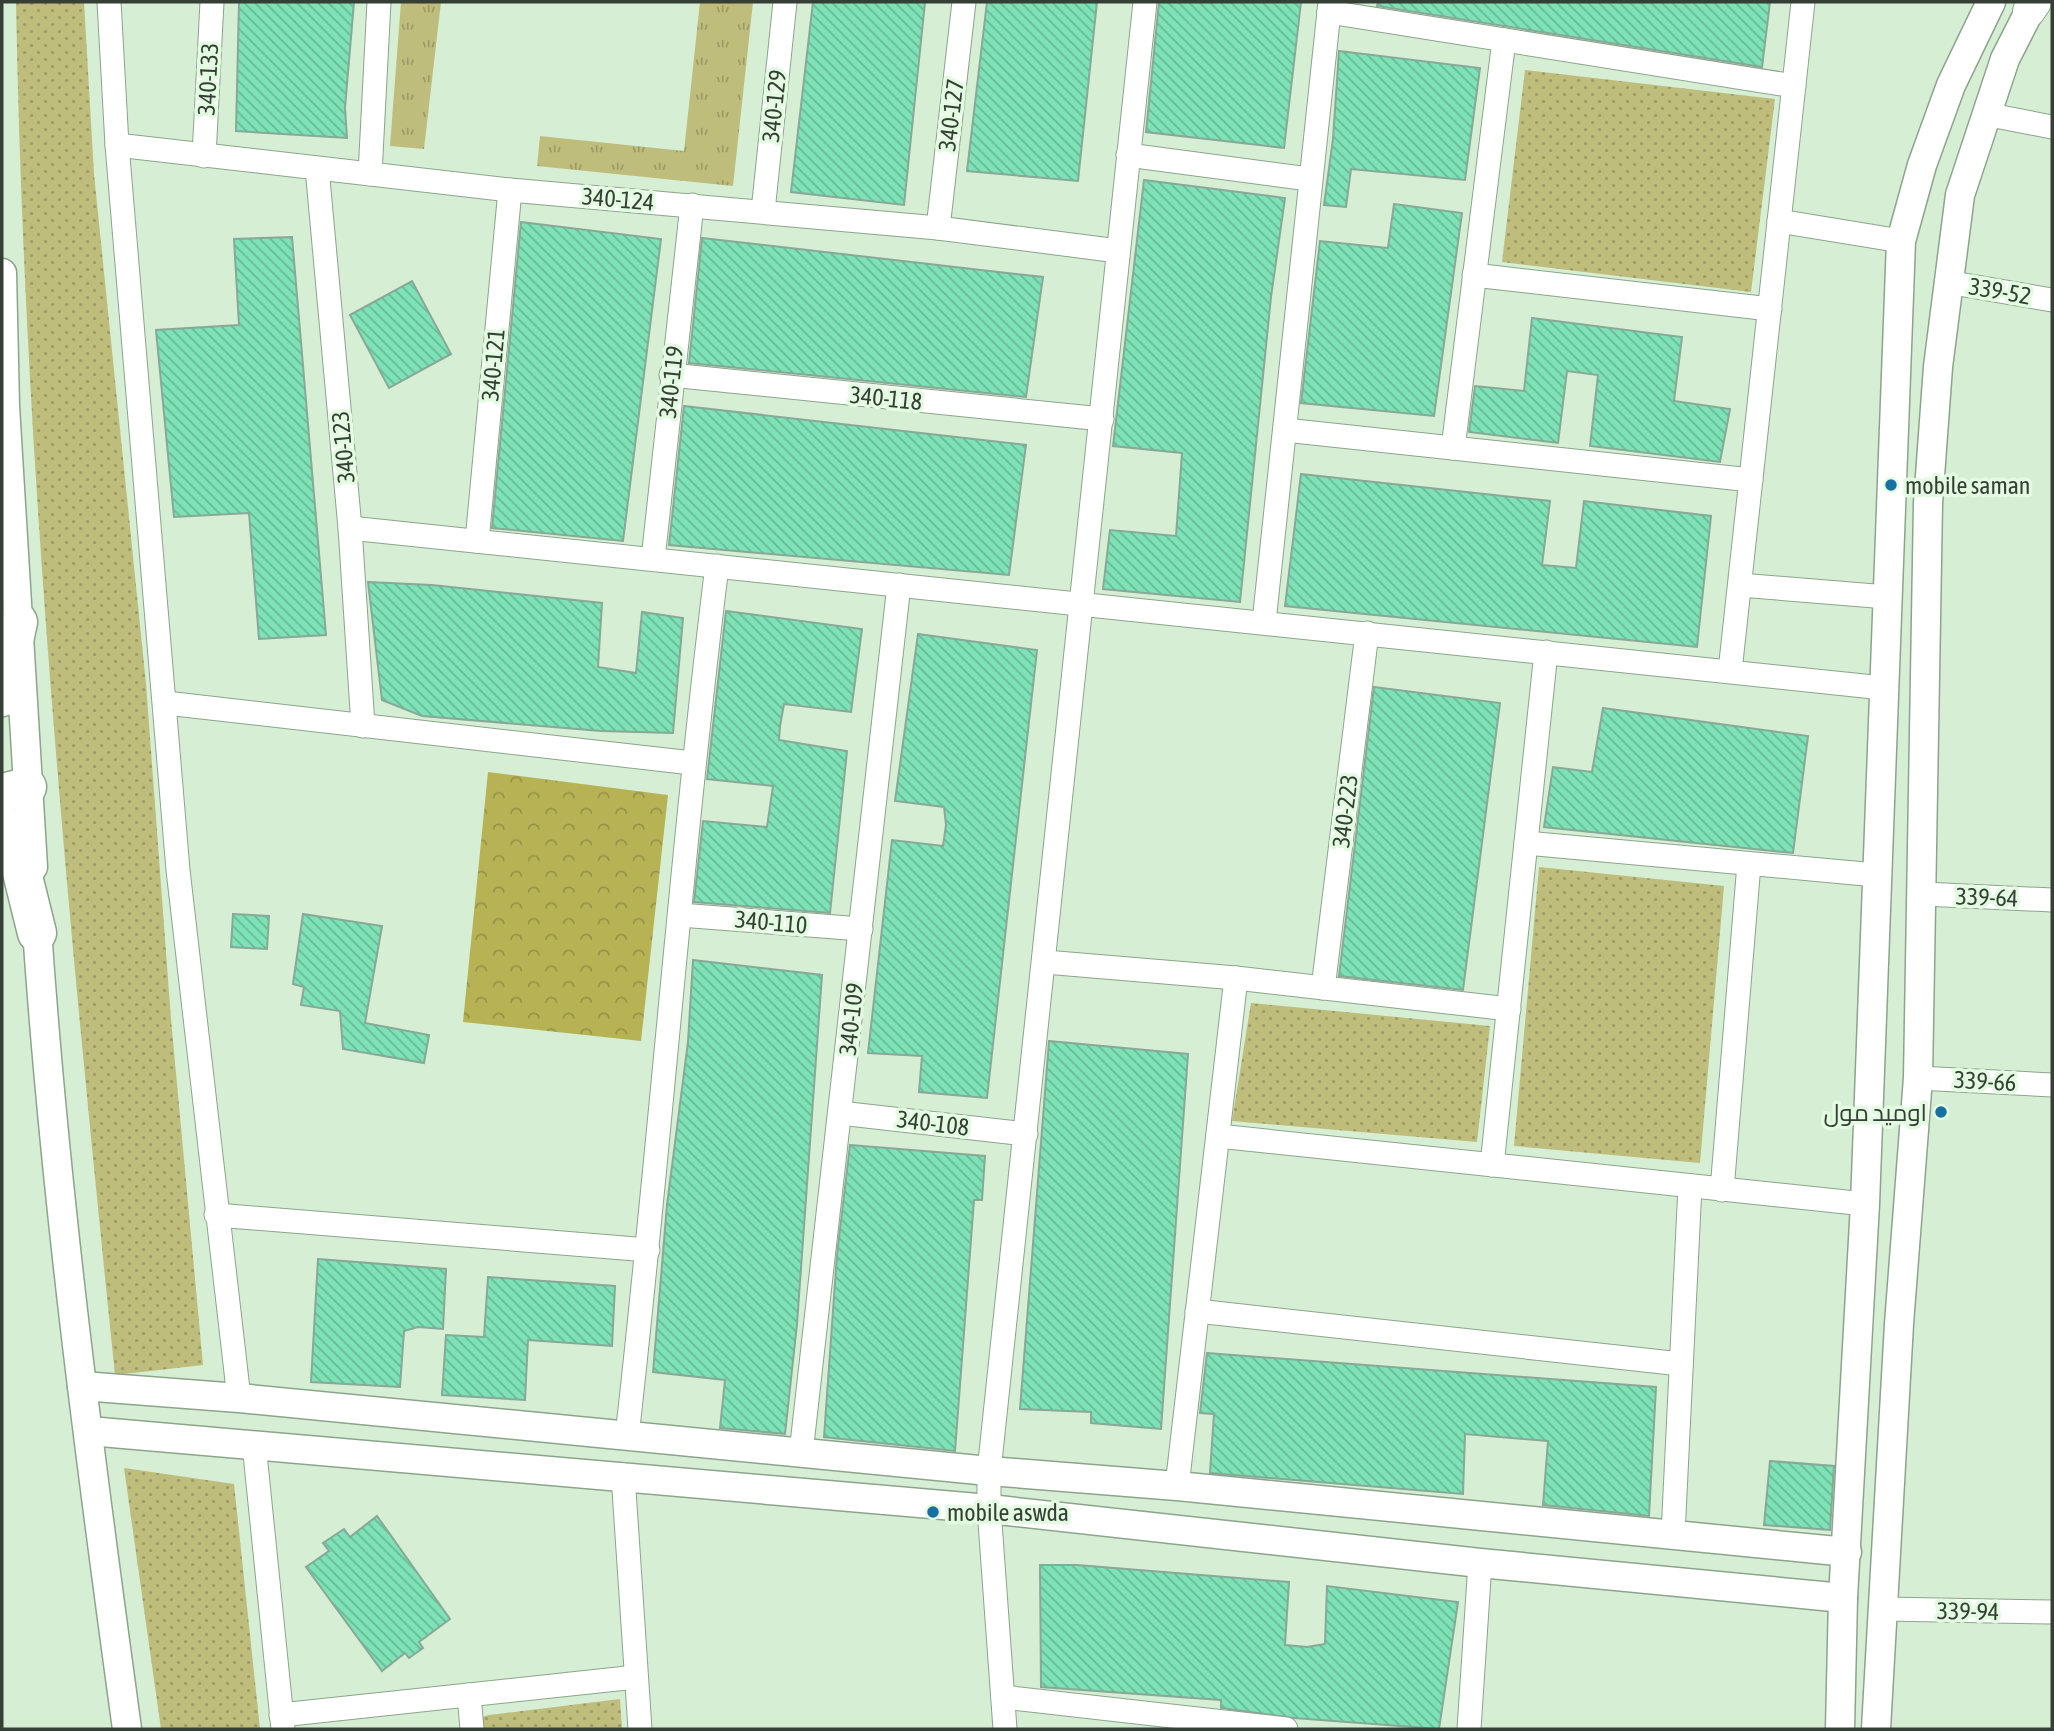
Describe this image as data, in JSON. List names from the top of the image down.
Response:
{
  "streets": {
    "street": [
      "340-133",
      "340-129",
      "340-127",
      "340-124",
      "339-52",
      "340-121",
      "340-119",
      "340-118",
      "340-123",
      "340-223",
      "339-64",
      "340-110",
      "340-109",
      "339-66",
      "340-108",
      "339-94"
    ]
  },
  "crossings": [
    ["340-133", "340-124"],
    ["340-129", "340-124"],
    ["340-127", "340-124"],
    ["340-124", "340-121"],
    ["340-124", "340-119"],
    ["340-124", "340-123"],
    ["340-119", "340-118"],
    ["340-110", "340-109"],
    ["340-109", "340-108"]
  ],
  "places": ["mobile saman", "اوميد مول", "mobile aswda"]
}
